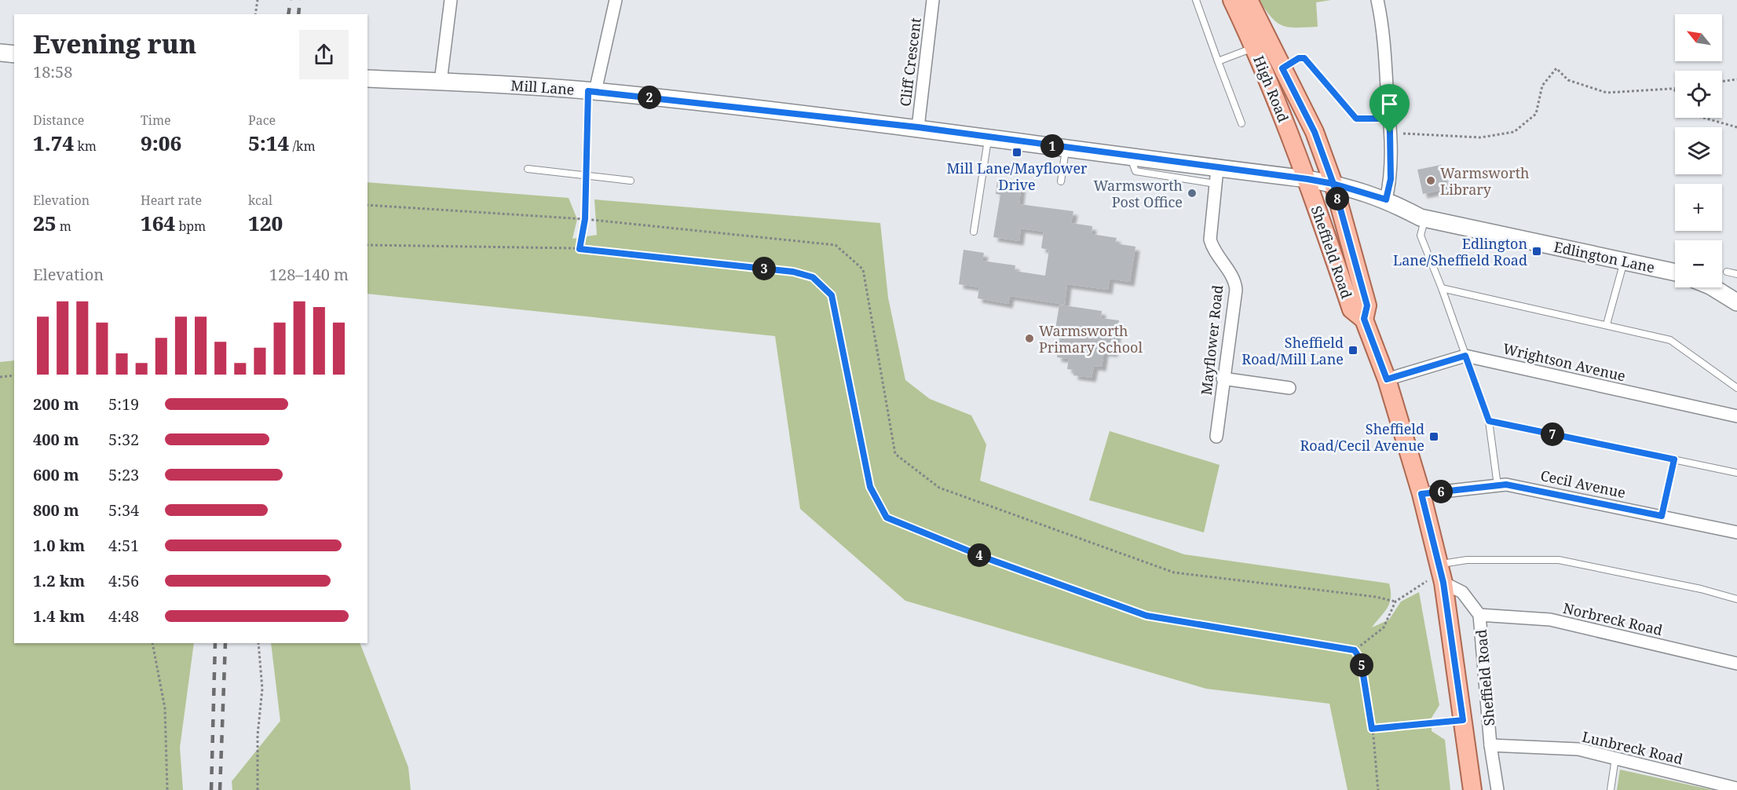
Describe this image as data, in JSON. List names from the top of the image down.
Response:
{
  "streets": {
    "main road": ["High Road", "Sheffield Road"],
    "street": [
      "Cliff Crescent",
      "Mill Lane",
      "Edlington Lane",
      "Mayflower Road",
      "Wrightson Avenue",
      "Cecil Avenue",
      "Norbreck Road",
      "Lunbreck Road"
    ]
  },
  "crossings": [
    ["Cliff Crescent", "Mill Lane"],
    ["Mill Lane", "High Road"],
    ["Mill Lane", "Sheffield Road"],
    ["Mill Lane", "Edlington Lane"],
    ["Mill Lane", "Mayflower Road"],
    ["High Road", "Sheffield Road"],
    ["High Road", "Edlington Lane"],
    ["Sheffield Road", "Edlington Lane"],
    ["Sheffield Road", "Wrightson Avenue"],
    ["Sheffield Road", "Cecil Avenue"],
    ["Sheffield Road", "Norbreck Road"],
    ["Sheffield Road", "Lunbreck Road"]
  ],
  "places": {
    "transit": [
      "Mill Lane/Mayflower Drive",
      "Edlington Lane/Sheffield Road",
      "Sheffield Road/Mill Lane",
      "Sheffield Road/Cecil Avenue"
    ],
    "other": ["Warmsworth Library", "Warmsworth Post Office", "Warmsworth Primary School"]
  },
  "north": "top left",
  "page": {
    "map_buttons": ["+", "−"],
    "heading": ["Evening run", "18:58"],
    "pins": [
      "2",
      "1",
      "8",
      "3",
      "7",
      "6",
      "4",
      "5"
    ],
    "stats": [
      ["Distance", "1.74 km"],
      ["Time", "9:06"],
      ["Pace", "5:14 /km"],
      ["Elevation", "25 m"],
      ["Heart rate", "164 bpm"],
      ["kcal", "120"]
    ],
    "chart": ["Elevation", "128–140 m"],
    "list": [
      {
        "name": "200 m",
        "note": "5:19"
      },
      {
        "name": "400 m",
        "note": "5:32"
      },
      {
        "name": "600 m",
        "note": "5:23"
      },
      {
        "name": "800 m",
        "note": "5:34"
      },
      {
        "name": "1.0 km",
        "note": "4:51"
      },
      {
        "name": "1.2 km",
        "note": "4:56"
      },
      {
        "name": "1.4 km",
        "note": "4:48"
      }
    ]
  }
}
